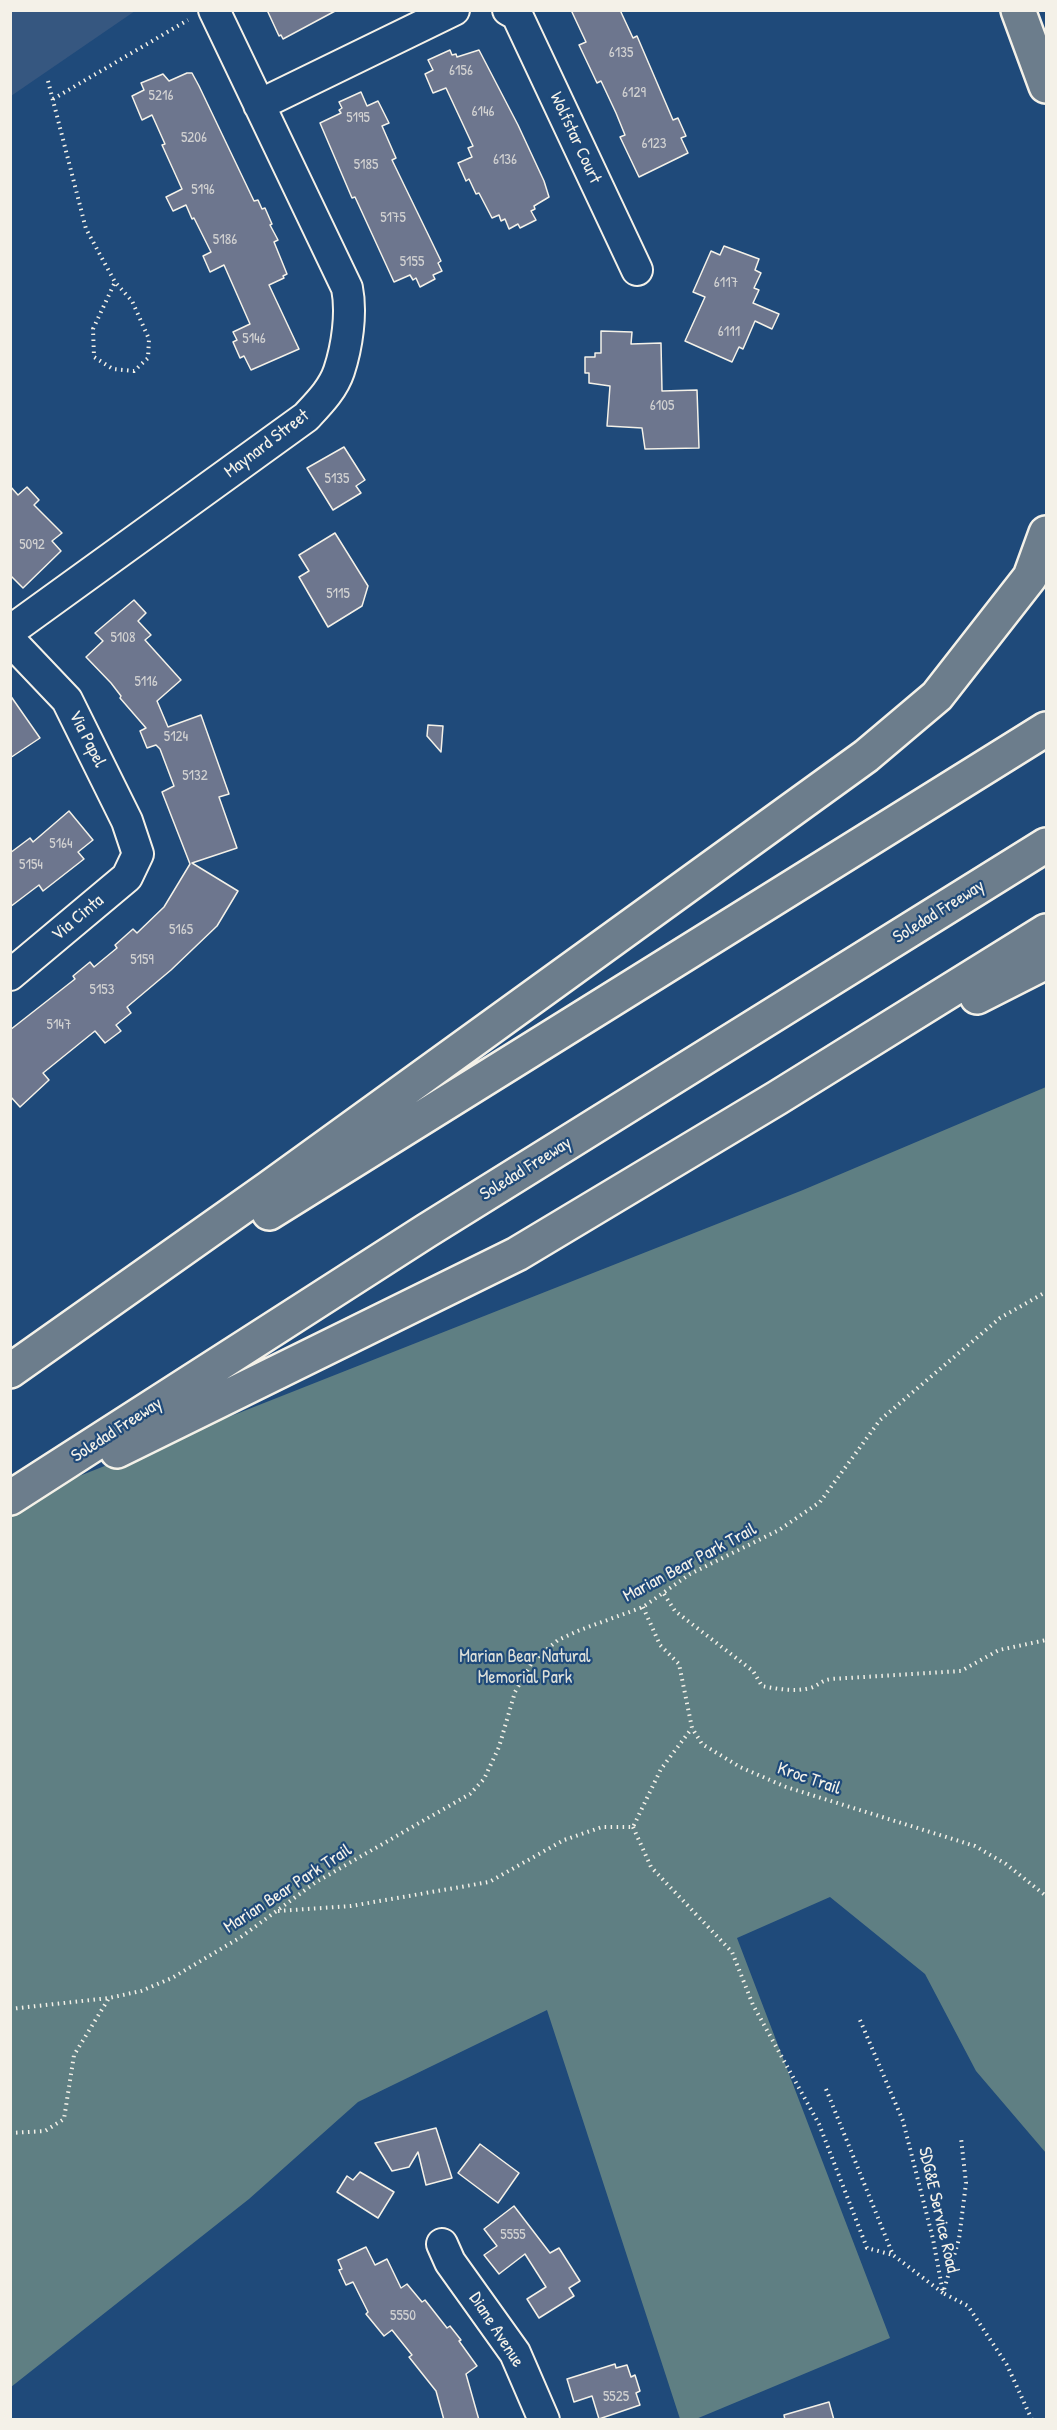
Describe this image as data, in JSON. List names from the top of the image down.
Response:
{
  "streets": {
    "highway": ["Soledad Freeway"],
    "street": [
      "Wolfstar Court",
      "Maynard Street",
      "Via Papel",
      "Via Cinta",
      "Diane Avenue"
    ],
    "path": ["Marian Bear Park Trail", "Kroc Trail", "SDG&E Service Road"]
  },
  "crossings": [
    ["Via Papel", "Via Cinta"],
    ["Marian Bear Park Trail", "Kroc Trail"]
  ],
  "parks": ["Marian Bear Natural Memorial Park"],
  "house_numbers": [
    "6135",
    "6156",
    "6129",
    "5216",
    "6146",
    "5195",
    "5206",
    "6123",
    "6136",
    "5185",
    "5196",
    "5175",
    "5186",
    "5155",
    "6117",
    "6111",
    "5146",
    "6105",
    "5135",
    "5092",
    "5115",
    "5108",
    "5116",
    "5124",
    "5132",
    "5164",
    "5154",
    "5165",
    "5159",
    "5153",
    "5147",
    "5555",
    "5550",
    "5525"
  ]
}
